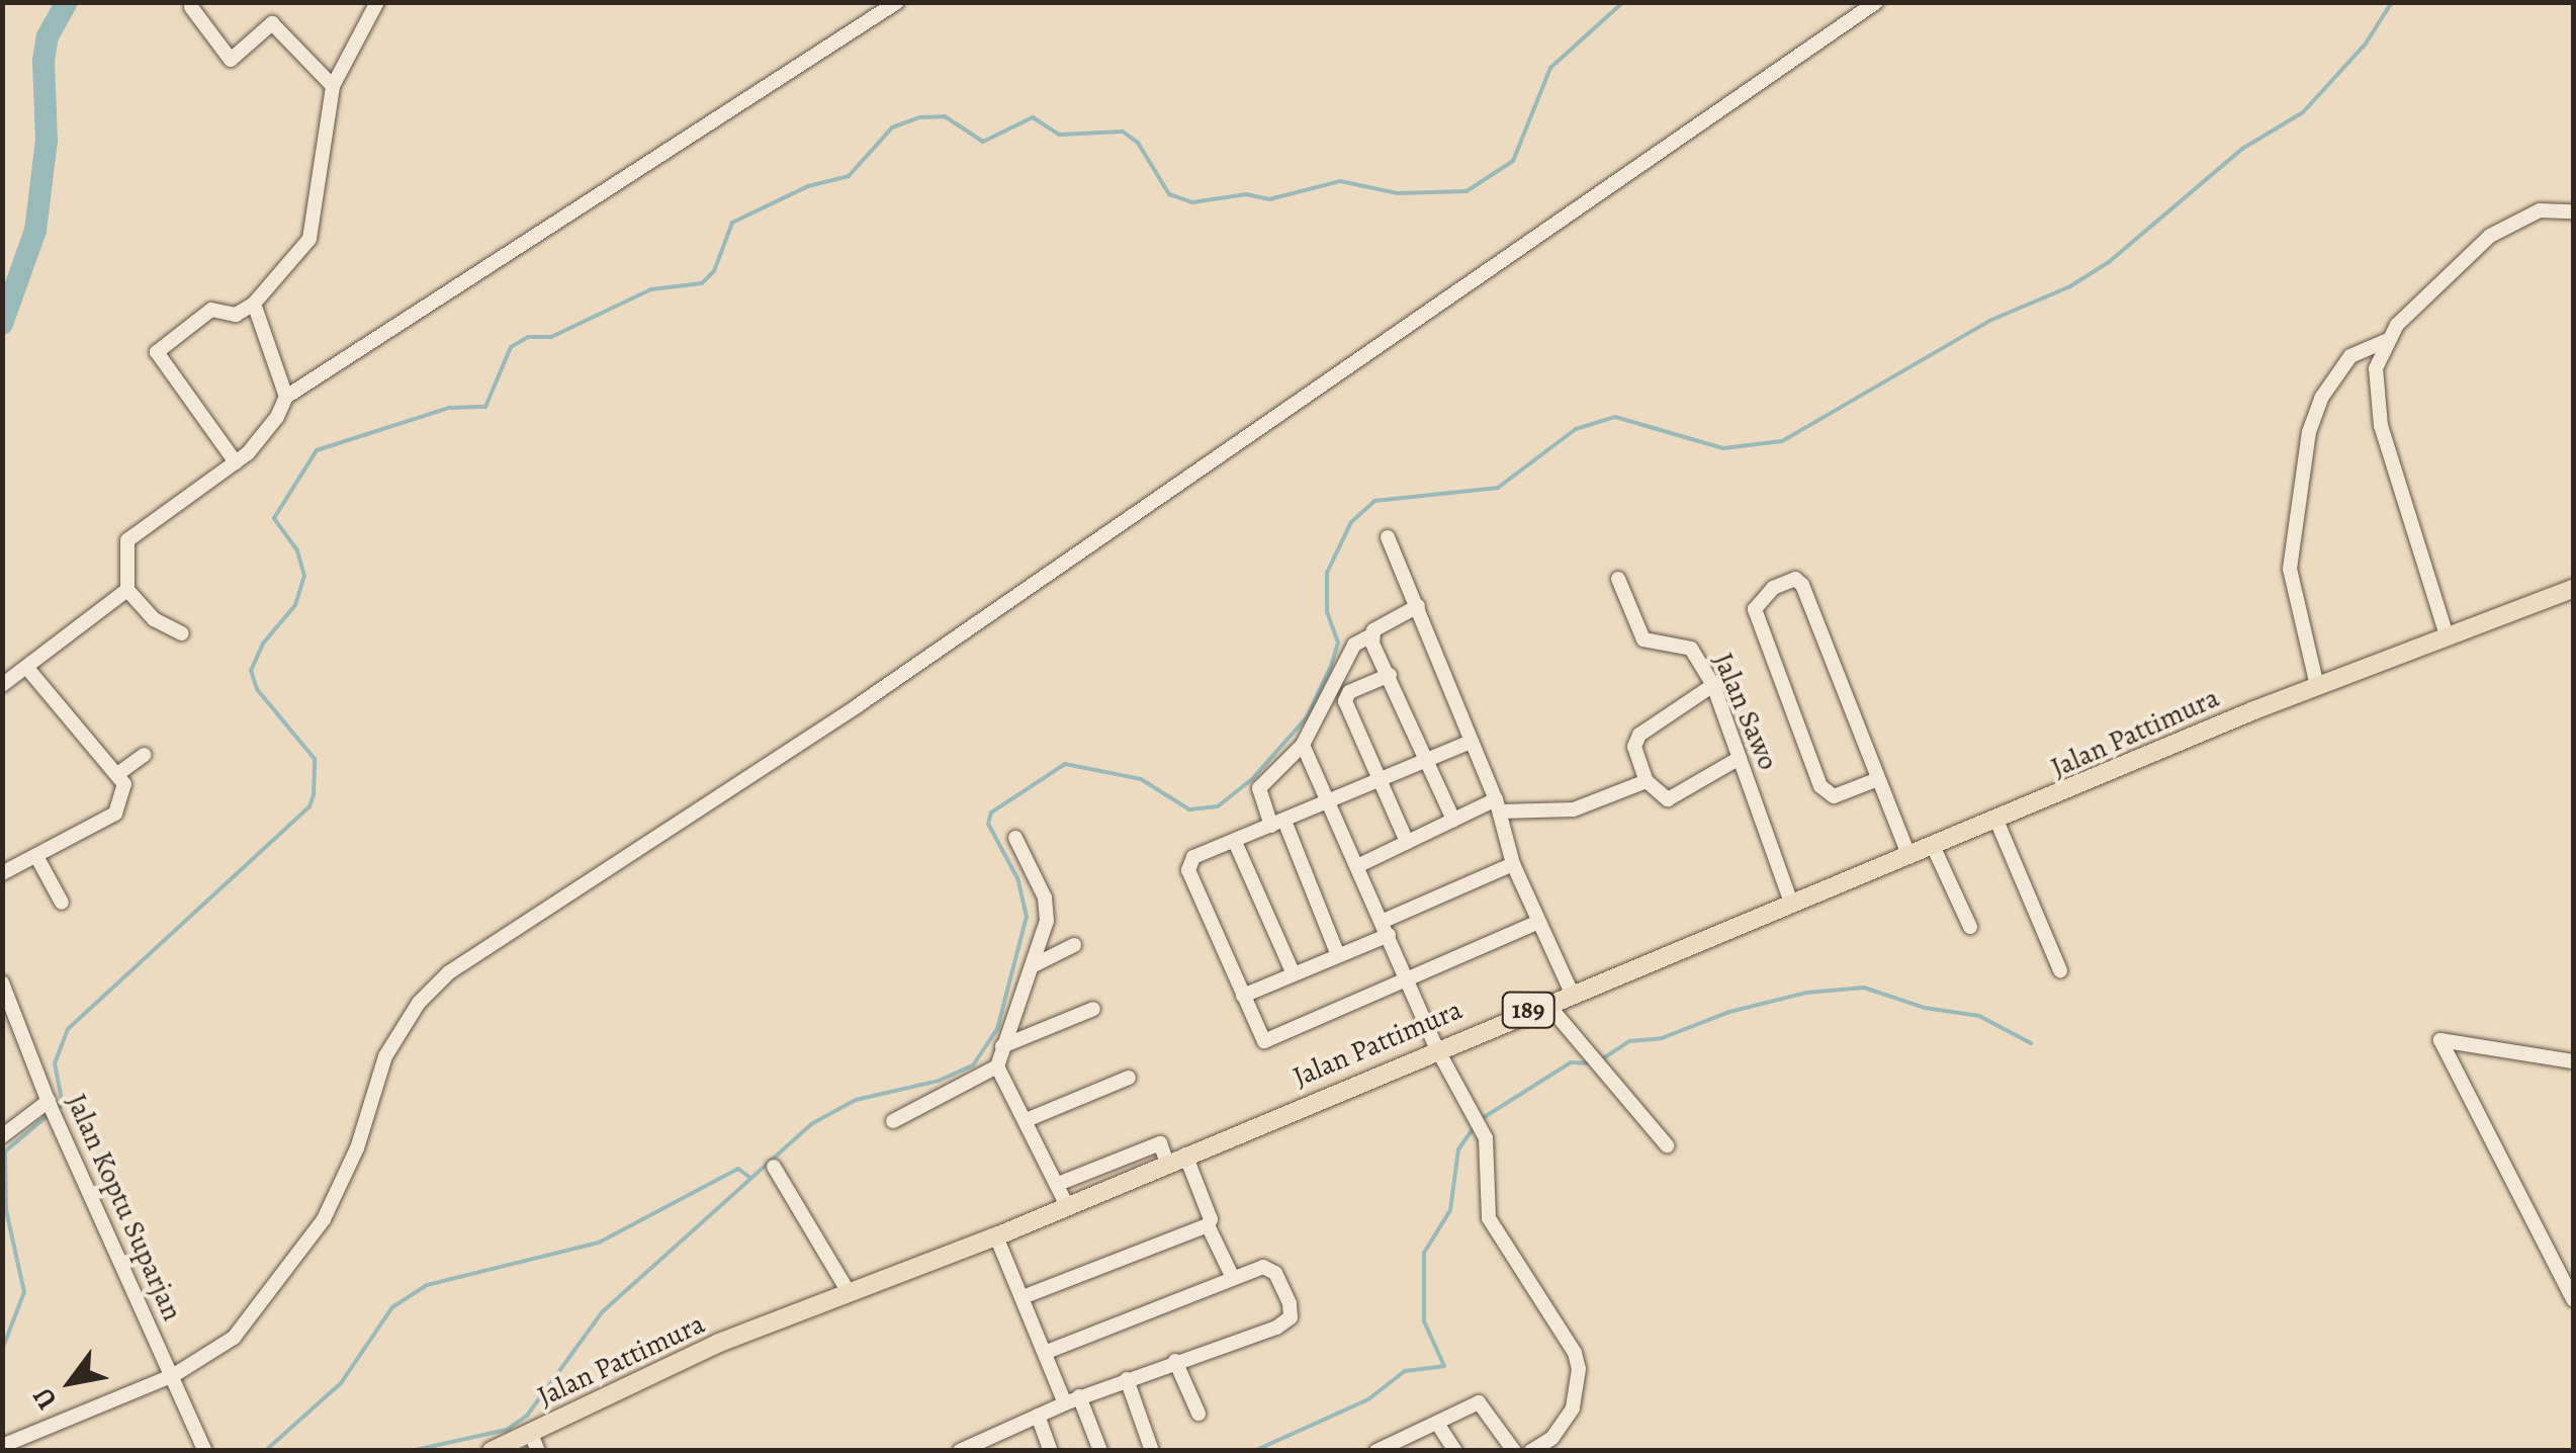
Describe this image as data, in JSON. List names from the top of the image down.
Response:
{
  "streets": {
    "main road": ["Jalan Pattimura", "189"],
    "street": ["Jalan Sawo", "Jalan Koptu Suparjan"]
  },
  "crossings": [
    ["Jalan Sawo", "Jalan Pattimura"]
  ],
  "north": "bottom left"
}
